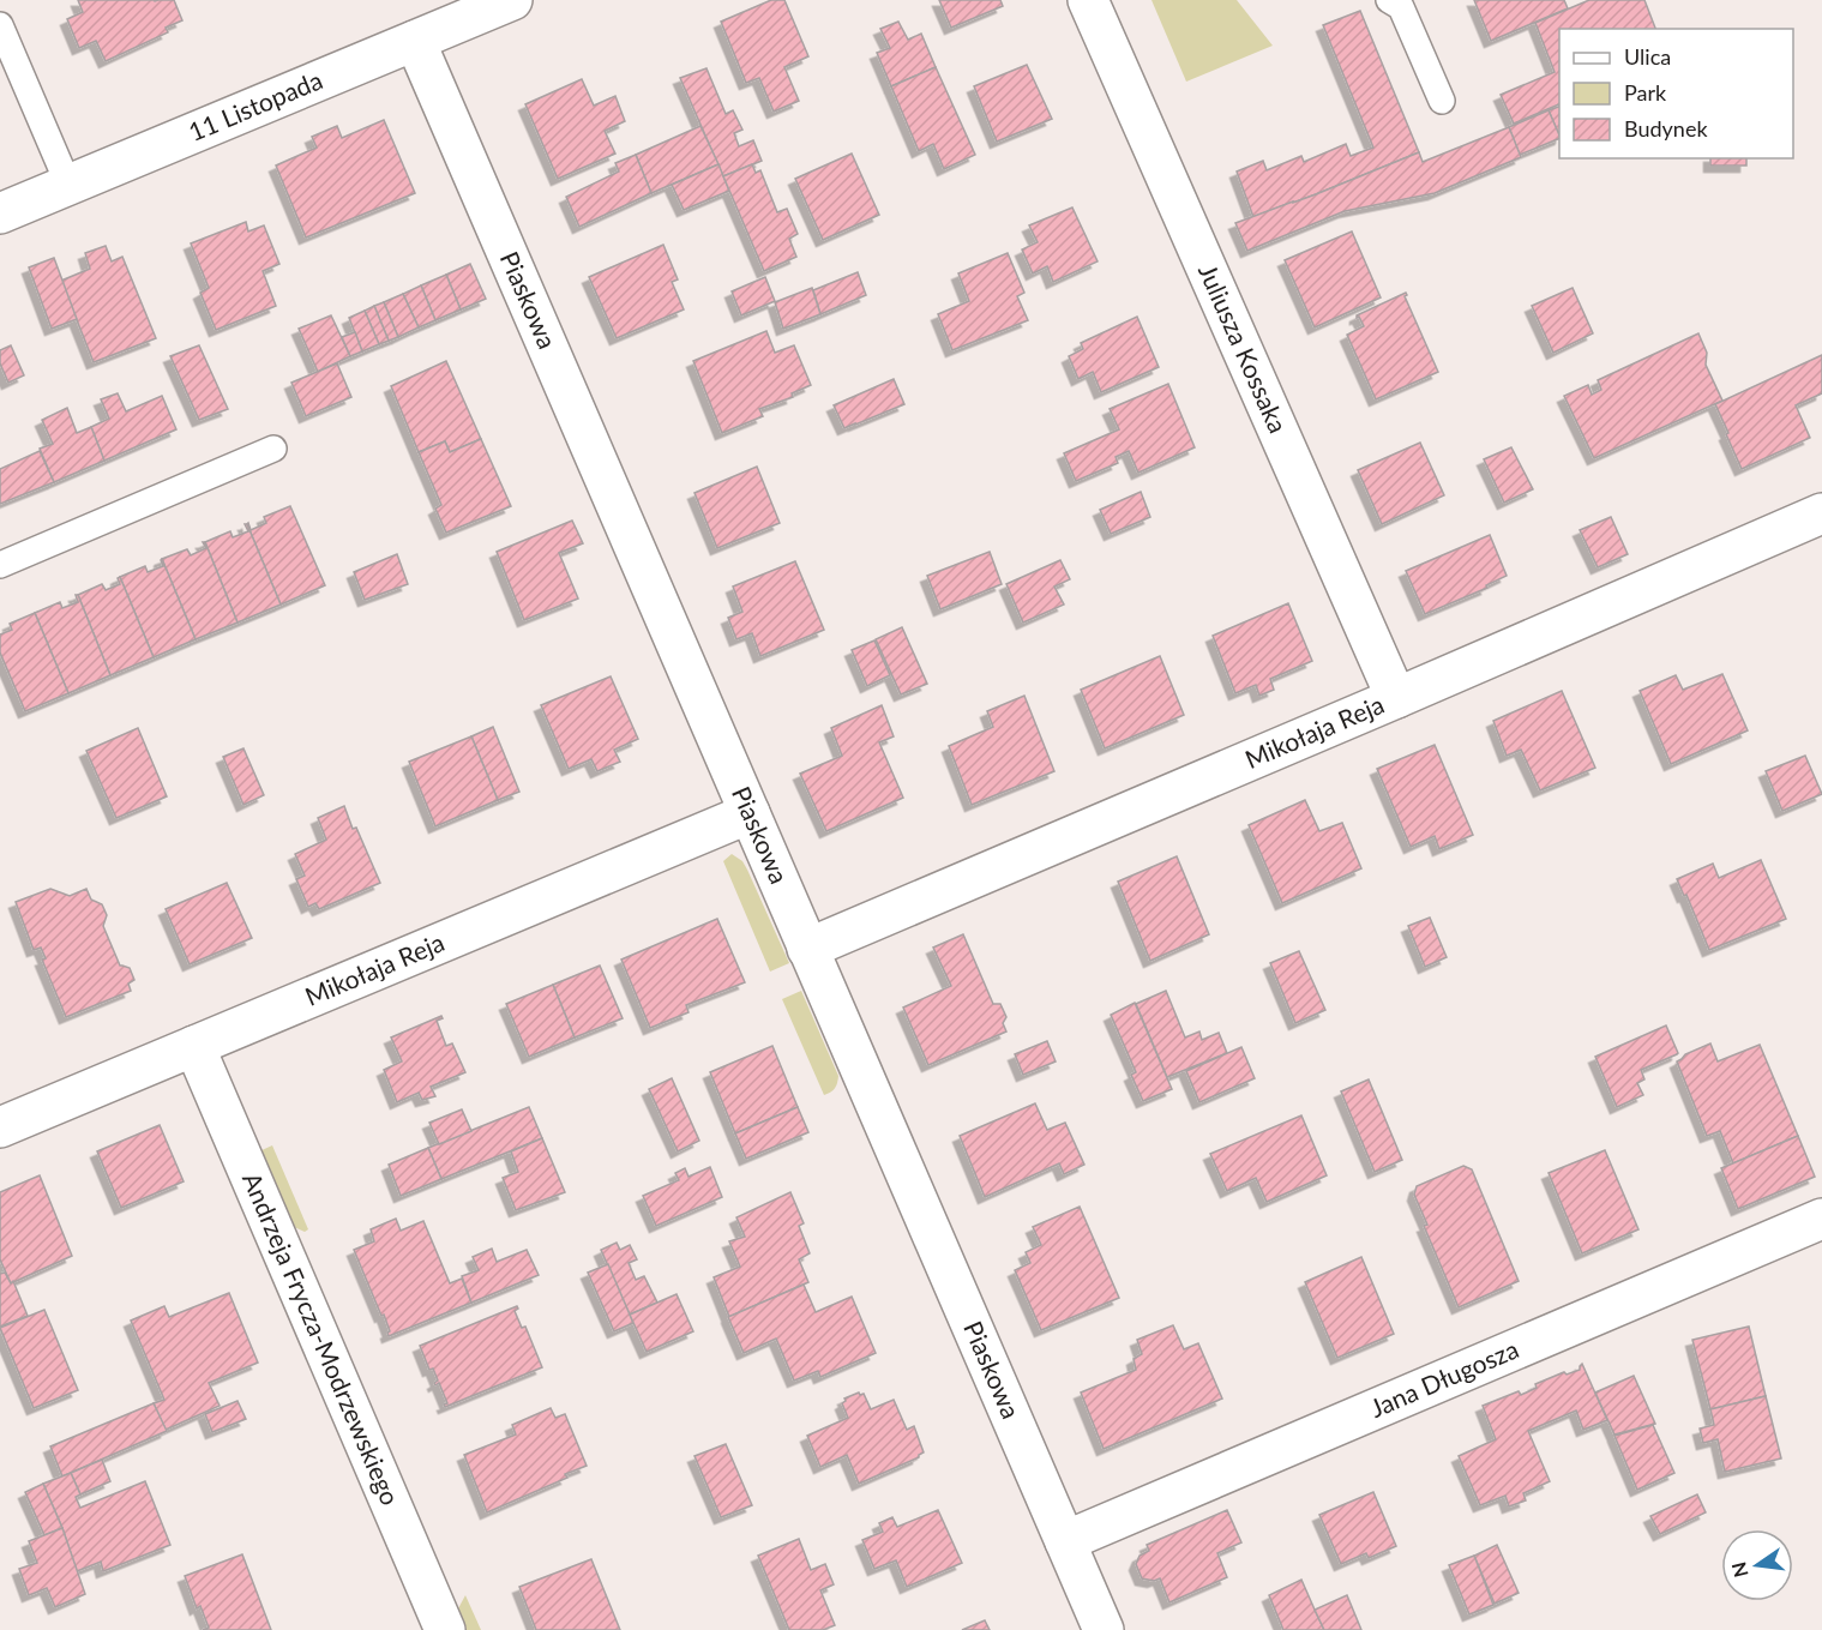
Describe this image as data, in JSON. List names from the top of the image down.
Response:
{
  "streets": {
    "street": [
      "11 Listopada",
      "Piaskowa",
      "Juliusza Kossaka",
      "Mikołaja Reja",
      "Andrzeja Frycza-Modrzewskiego",
      "Jana Długosza"
    ]
  },
  "crossings": [
    ["11 Listopada", "Piaskowa"],
    ["Piaskowa", "Mikołaja Reja"],
    ["Piaskowa", "Jana Długosza"],
    ["Juliusza Kossaka", "Mikołaja Reja"],
    ["Mikołaja Reja", "Andrzeja Frycza-Modrzewskiego"]
  ],
  "legend": ["Ulica", "Park", "Budynek"],
  "north": "left"
}
